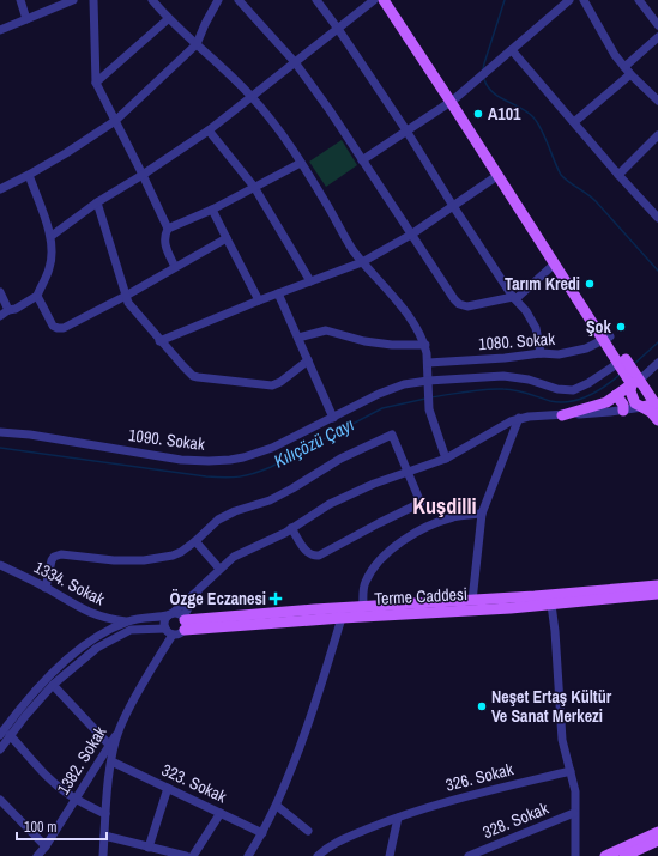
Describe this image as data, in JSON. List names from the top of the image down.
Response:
{
  "streets": {
    "main road": ["Terme Caddesi"],
    "street": [
      "1080. Sokak",
      "1090. Sokak",
      "1334. Sokak",
      "1382. Sokak",
      "326. Sokak",
      "323. Sokak",
      "328. Sokak"
    ]
  },
  "districts": ["Kuşdilli"],
  "water": ["Kılıçözü Çayı"],
  "places": {
    "other": [
      "A101",
      "Tarım Kredi",
      "Şok",
      "Neşet Ertaş Kültür Ve Sanat Merkezi"
    ],
    "health": ["Özge Eczanesi"]
  },
  "scale_bar": "100 m"
}
